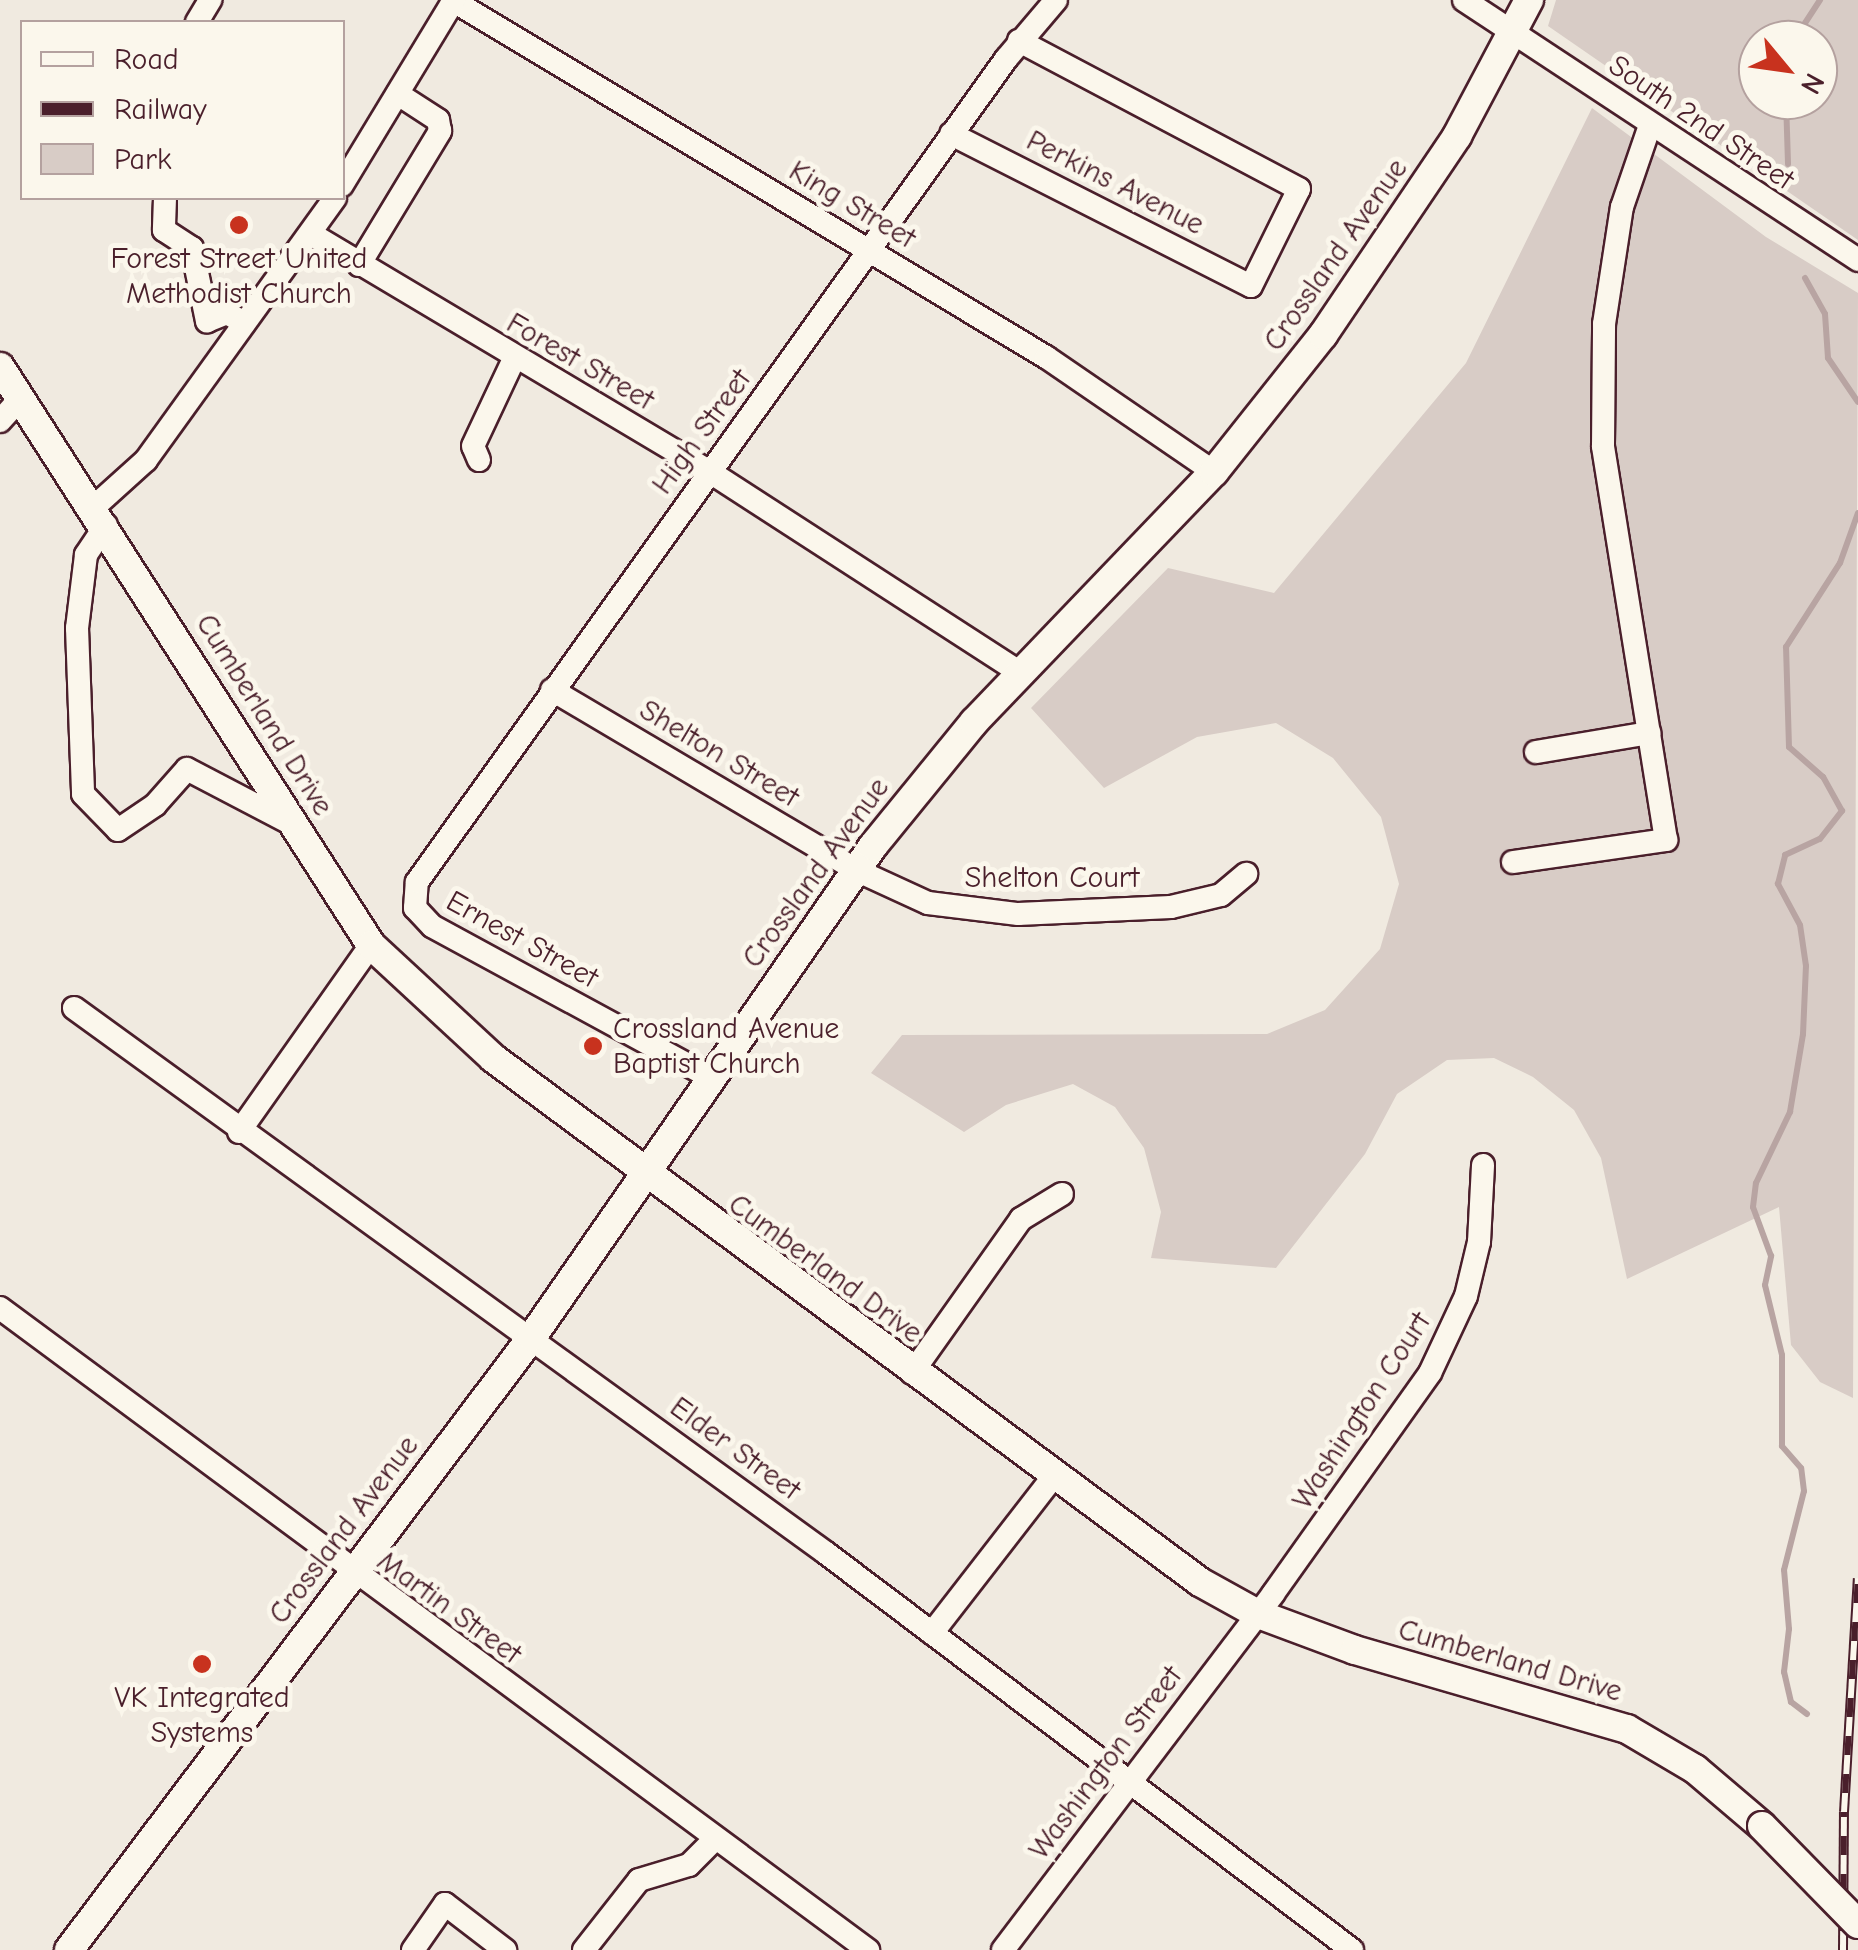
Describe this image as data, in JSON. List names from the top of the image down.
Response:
{
  "streets": {
    "main road": ["Crossland Avenue", "Cumberland Drive"],
    "street": [
      "South 2nd Street",
      "Perkins Avenue",
      "King Street",
      "Forest Street",
      "High Street",
      "Shelton Street",
      "Shelton Court",
      "Ernest Street",
      "Washington Court",
      "Elder Street",
      "Martin Street",
      "Washington Street"
    ]
  },
  "crossings": [
    ["South 2nd Street", "Crossland Avenue"],
    ["Perkins Avenue", "High Street"],
    ["King Street", "Crossland Avenue"],
    ["King Street", "High Street"],
    ["Crossland Avenue", "Forest Street"],
    ["Crossland Avenue", "Cumberland Drive"],
    ["Crossland Avenue", "Shelton Street"],
    ["Crossland Avenue", "Shelton Court"],
    ["Crossland Avenue", "Ernest Street"],
    ["Crossland Avenue", "Elder Street"],
    ["Crossland Avenue", "Martin Street"],
    ["Forest Street", "High Street"],
    ["High Street", "Shelton Street"],
    ["High Street", "Ernest Street"],
    ["Cumberland Drive", "Washington Court"],
    ["Cumberland Drive", "Washington Street"],
    ["Shelton Street", "Shelton Court"],
    ["Washington Court", "Washington Street"],
    ["Elder Street", "Washington Street"]
  ],
  "places": ["Forest Street United Methodist Church", "Crossland Avenue Baptist Church", "VK Integrated Systems"],
  "legend": ["Road", "Railway", "Park"],
  "north": "bottom right"
}
